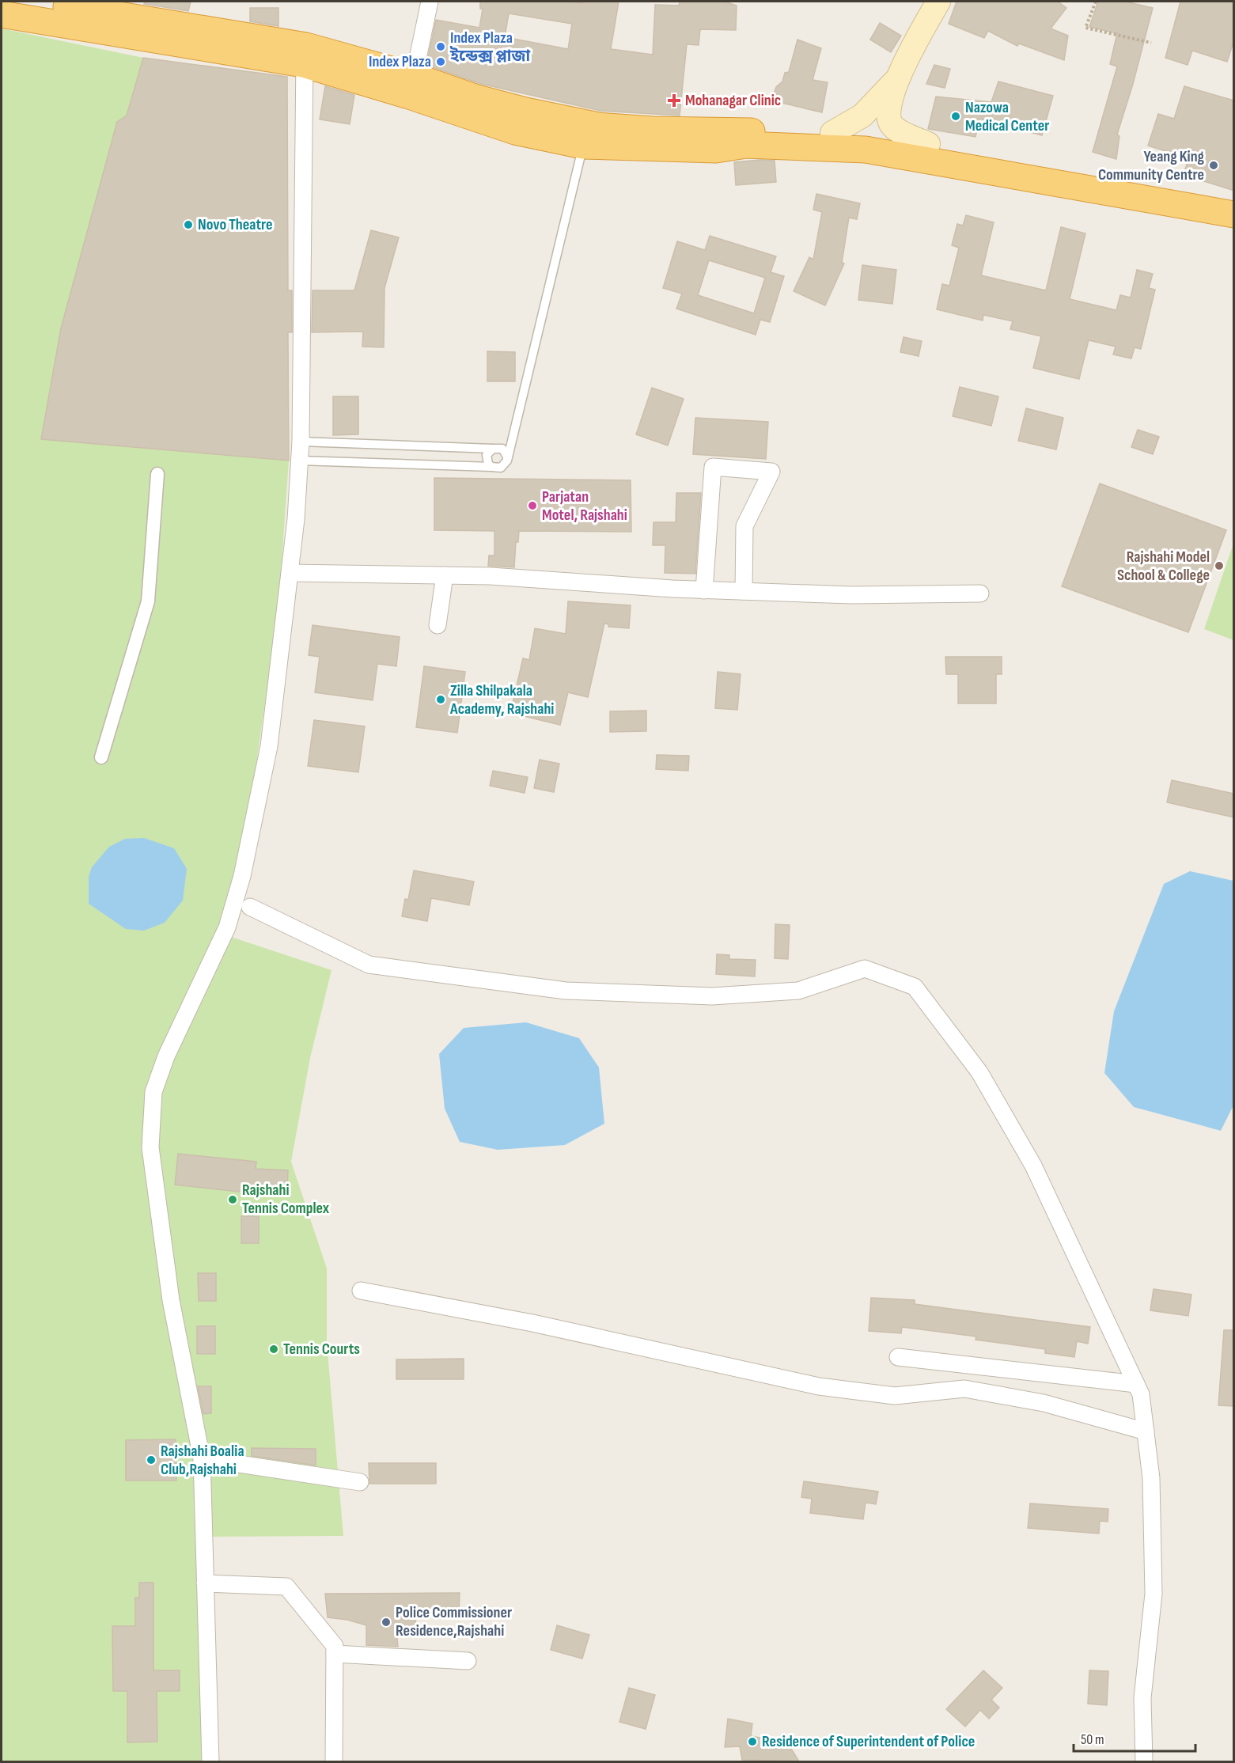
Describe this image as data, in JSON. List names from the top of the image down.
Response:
{
  "places": {
    "other": [
      "Index Plaza ইন্ডেক্স প্লাজা",
      "Index Plaza",
      "Nazowa Medical Center",
      "Yeang King Community Centre",
      "Novo Theatre",
      "Parjatan Motel, Rajshahi",
      "Rajshahi Model School & College",
      "Zilla Shilpakala Academy, Rajshahi",
      "Rajshahi Tennis Complex",
      "Tennis Courts",
      "Rajshahi Boalia Club,Rajshahi",
      "Police Commissioner Residence,Rajshahi",
      "Residence of Superintendent of Police"
    ],
    "health": ["Mohanagar Clinic"]
  },
  "scale_bar": "50 m"
}
